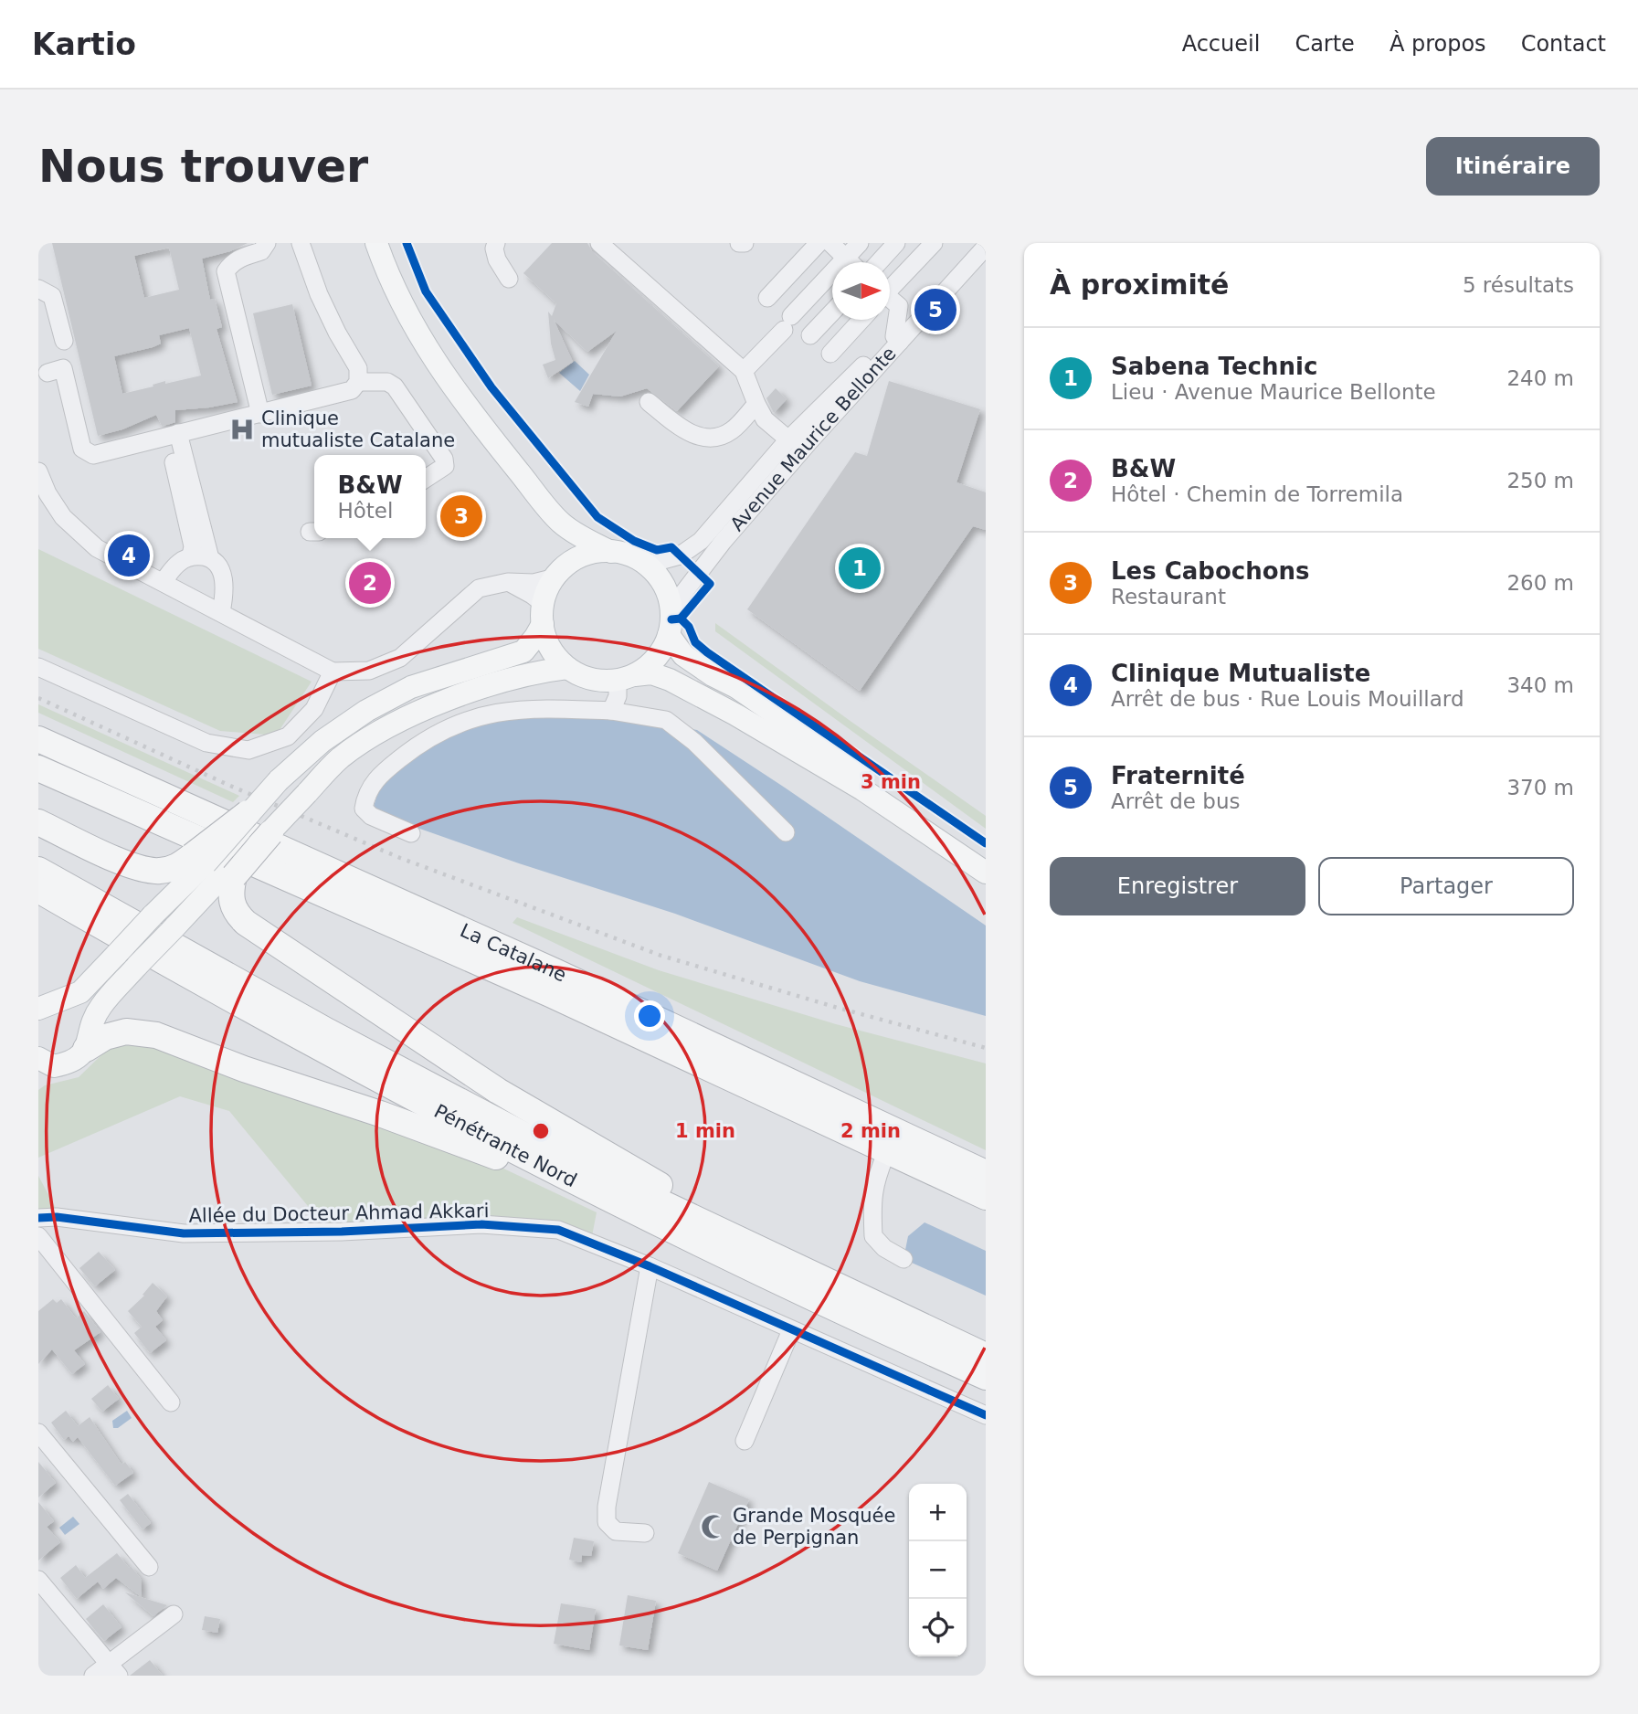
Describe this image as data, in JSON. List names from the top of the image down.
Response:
{
  "streets": {
    "highway": ["La Catalane", "Pénétrante Nord"],
    "street": ["Avenue Maurice Bellonte", "Allée du Docteur Ahmad Akkari"]
  },
  "places": {
    "hospital": ["Clinique mutualiste Catalane"],
    "mosque": ["Grande Mosquée de Perpignan"]
  },
  "north": "right",
  "page": {
    "header": "Kartio",
    "nav": [
      "Accueil",
      "Carte",
      "À propos",
      "Contact"
    ],
    "buttons": [
      "Itinéraire",
      ["Enregistrer", "Partager"]
    ],
    "title": "Nous trouver",
    "heading": ["À proximité", "5 résultats"],
    "pins": [
      "5",
      "3",
      "4",
      "1",
      "2"
    ],
    "list": [
      {
        "mark": "1",
        "name": "Sabena Technic",
        "note": "Lieu · Avenue Maurice Bellonte",
        "value": "240 m"
      },
      {
        "mark": "2",
        "name": "B&W",
        "note": "Hôtel · Chemin de Torremila",
        "value": "250 m"
      },
      {
        "mark": "3",
        "name": "Les Cabochons",
        "note": "Restaurant",
        "value": "260 m"
      },
      {
        "mark": "4",
        "name": "Clinique Mutualiste",
        "note": "Arrêt de bus · Rue Louis Mouillard",
        "value": "340 m"
      },
      {
        "mark": "5",
        "name": "Fraternité",
        "note": "Arrêt de bus",
        "value": "370 m"
      }
    ],
    "popup": ["B&W", "Hôtel"],
    "map_buttons": ["+", "−"]
  },
  "rings": ["3 min", "1 min", "2 min"]
}
